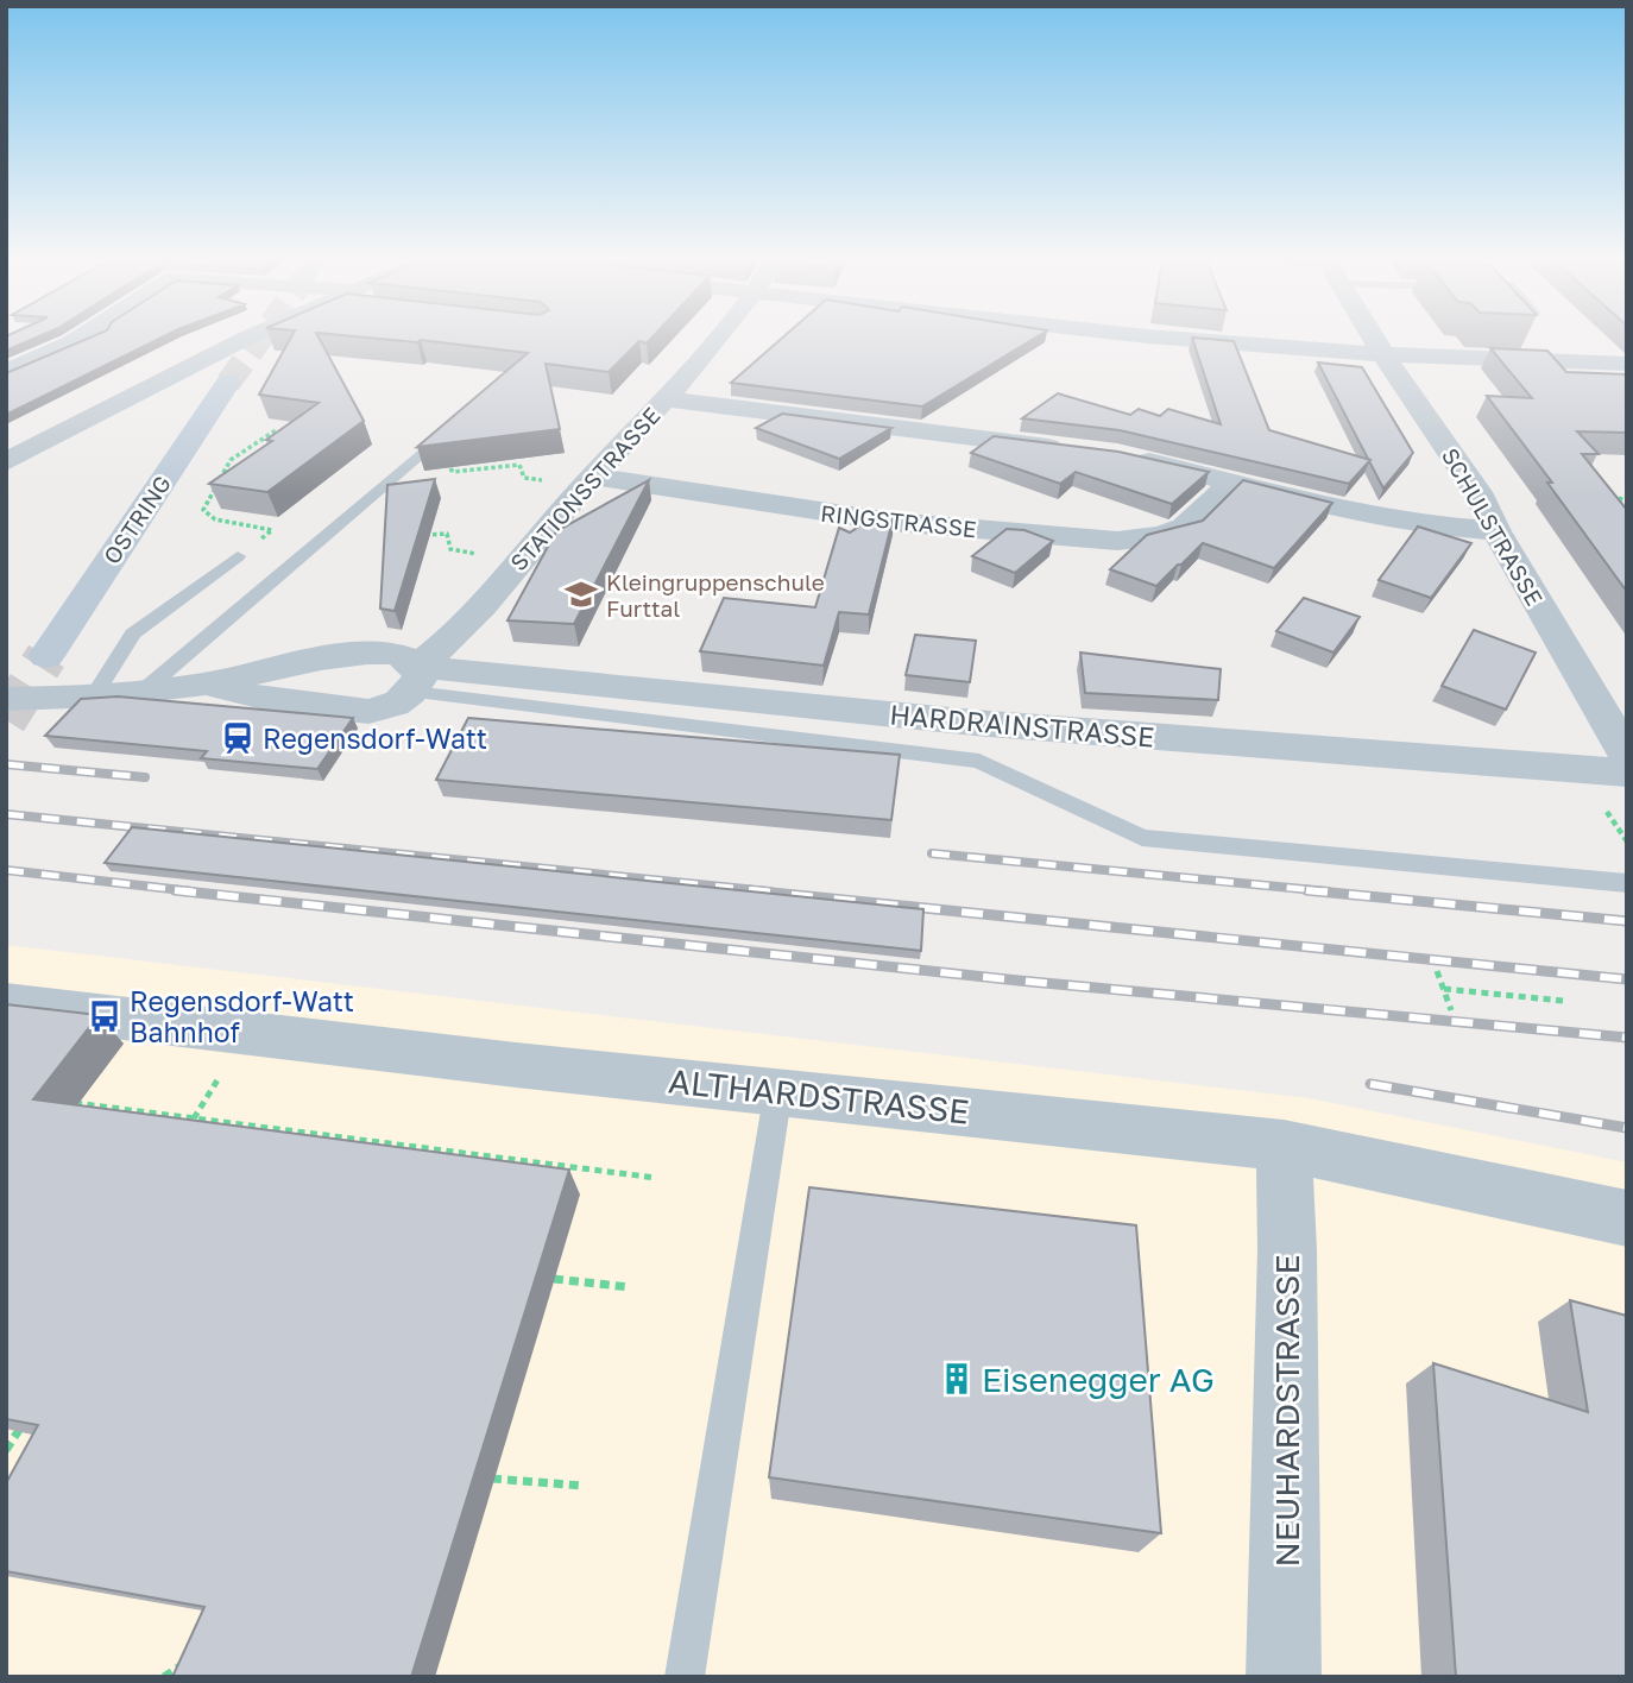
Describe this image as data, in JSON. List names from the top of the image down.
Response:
{
  "streets": {
    "main road": ["OSTRING"],
    "street": [
      "STATIONSSTRASSE",
      "RINGSTRASSE",
      "SCHULSTRASSE",
      "HARDRAINSTRASSE",
      "ALTHARDSTRASSE",
      "NEUHARDSTRASSE"
    ]
  },
  "crossings": [
    ["STATIONSSTRASSE", "RINGSTRASSE"],
    ["STATIONSSTRASSE", "HARDRAINSTRASSE"],
    ["ALTHARDSTRASSE", "NEUHARDSTRASSE"]
  ],
  "places": {
    "school or university": ["Kleingruppenschule Furttal"],
    "station": ["Regensdorf-Watt"],
    "bus stop": ["Regensdorf-Watt Bahnhof"],
    "building": ["Eisenegger AG"]
  }
}
